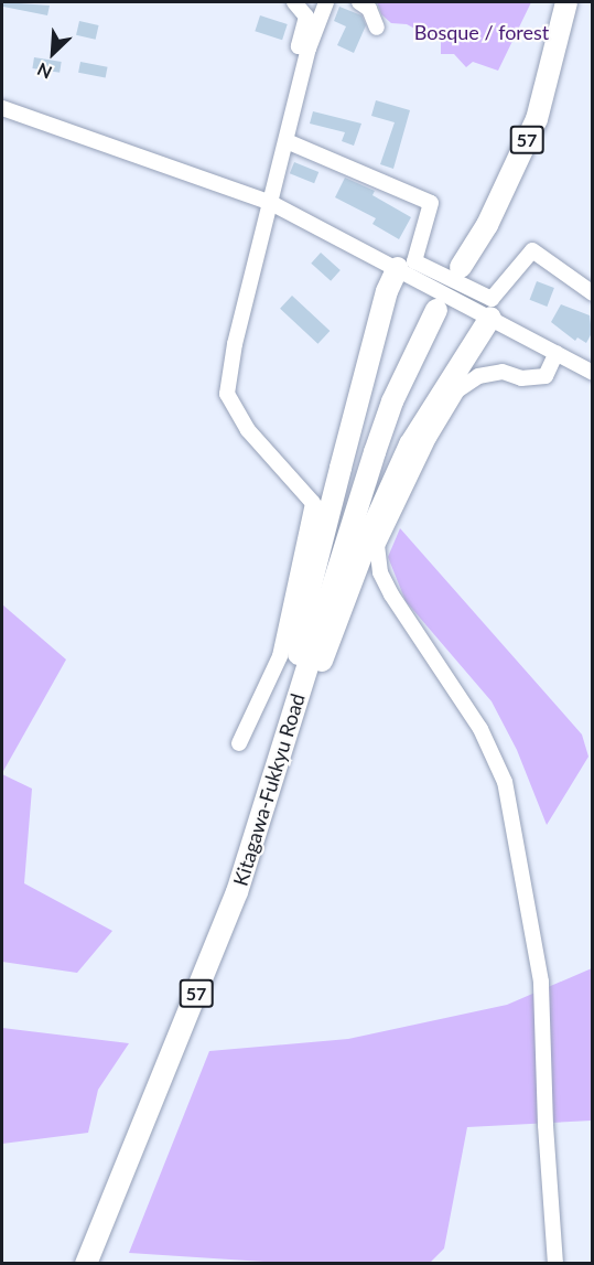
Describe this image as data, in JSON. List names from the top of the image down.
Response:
{
  "streets": {
    "highway": ["57", "Kitagawa-Fukkyu Road"]
  },
  "parks": ["Bosque / forest"],
  "north": "bottom left"
}
